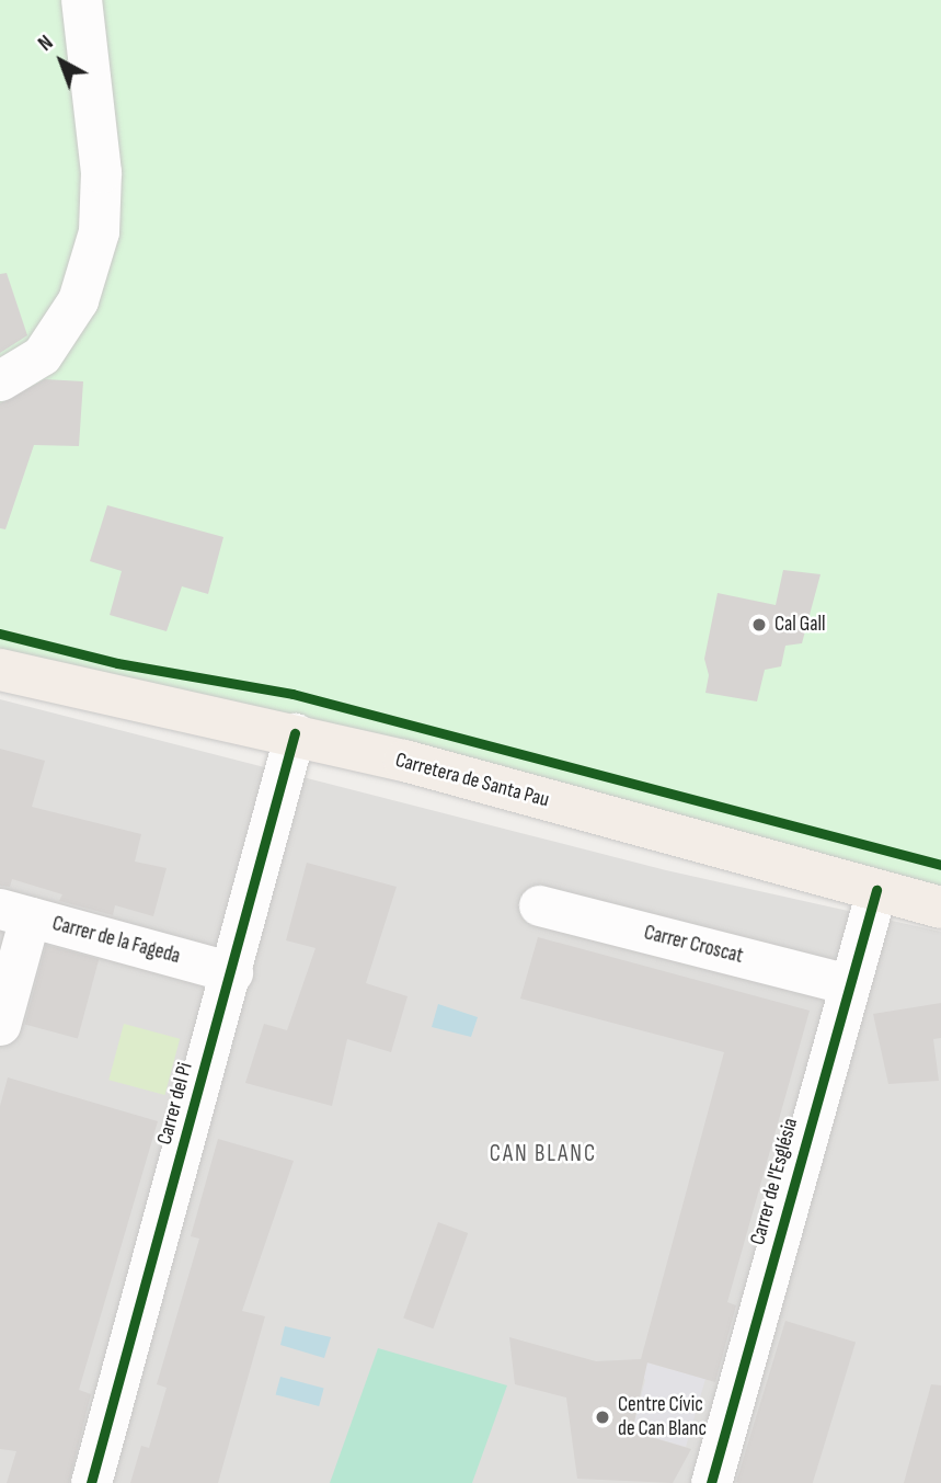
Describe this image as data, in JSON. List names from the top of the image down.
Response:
{
  "streets": {
    "main road": ["Carretera de Santa Pau"],
    "street": [
      "Carrer de la Fageda",
      "Carrer Croscat",
      "Carrer del Pi",
      "Carrer de l'Església"
    ]
  },
  "crossings": [
    ["Carretera de Santa Pau", "Carrer del Pi"],
    ["Carretera de Santa Pau", "Carrer de l'Església"],
    ["Carrer de la Fageda", "Carrer del Pi"],
    ["Carrer Croscat", "Carrer de l'Església"]
  ],
  "districts": ["CAN BLANC"],
  "places": ["Cal Gall", "Centre Cívic de Can Blanc"],
  "north": "top left"
}
